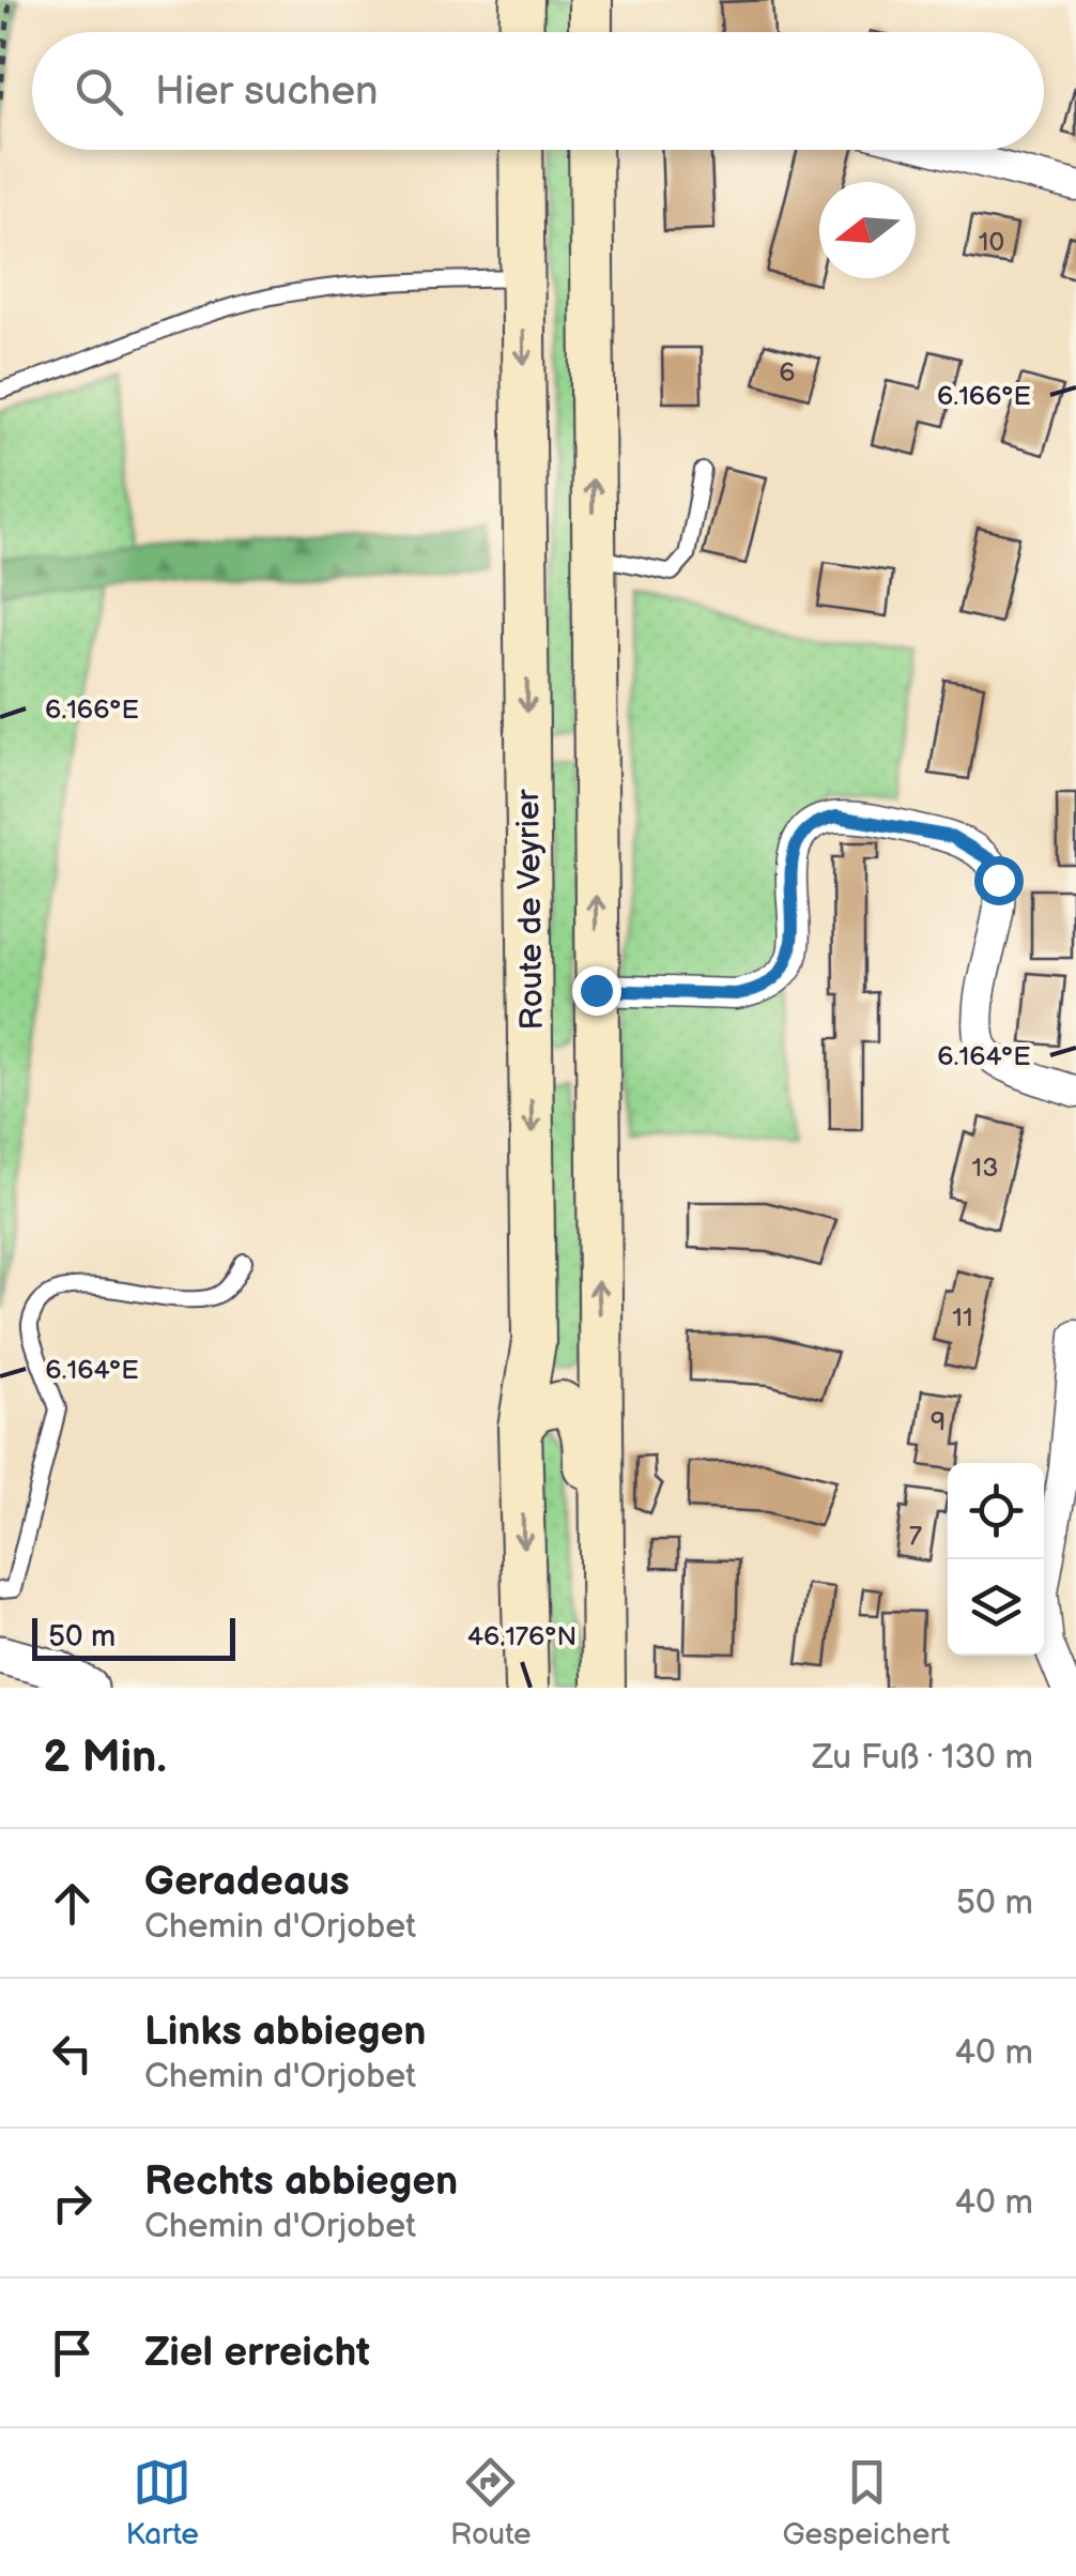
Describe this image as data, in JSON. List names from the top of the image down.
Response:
{
  "streets": {
    "main road": ["Route de Veyrier"]
  },
  "house_numbers": [
    "10",
    "6",
    "13",
    "11",
    "9",
    "7"
  ],
  "scale_bar": "50 m",
  "north": "left",
  "page": {
    "search": "Hier suchen",
    "scale": "50 m",
    "heading": ["2 Min.", "Zu Fuß · 130 m"],
    "list": [
      ["Geradeaus", "Chemin d'Orjobet", "50 m"],
      ["Links abbiegen", "Chemin d'Orjobet", "40 m"],
      ["Rechts abbiegen", "Chemin d'Orjobet", "40 m"],
      "Ziel erreicht"
    ],
    "nav": ["Karte", "Route", "Gespeichert"]
  },
  "coordinates": ["6.166°E", "6.164°E", "46.176°N"]
}
